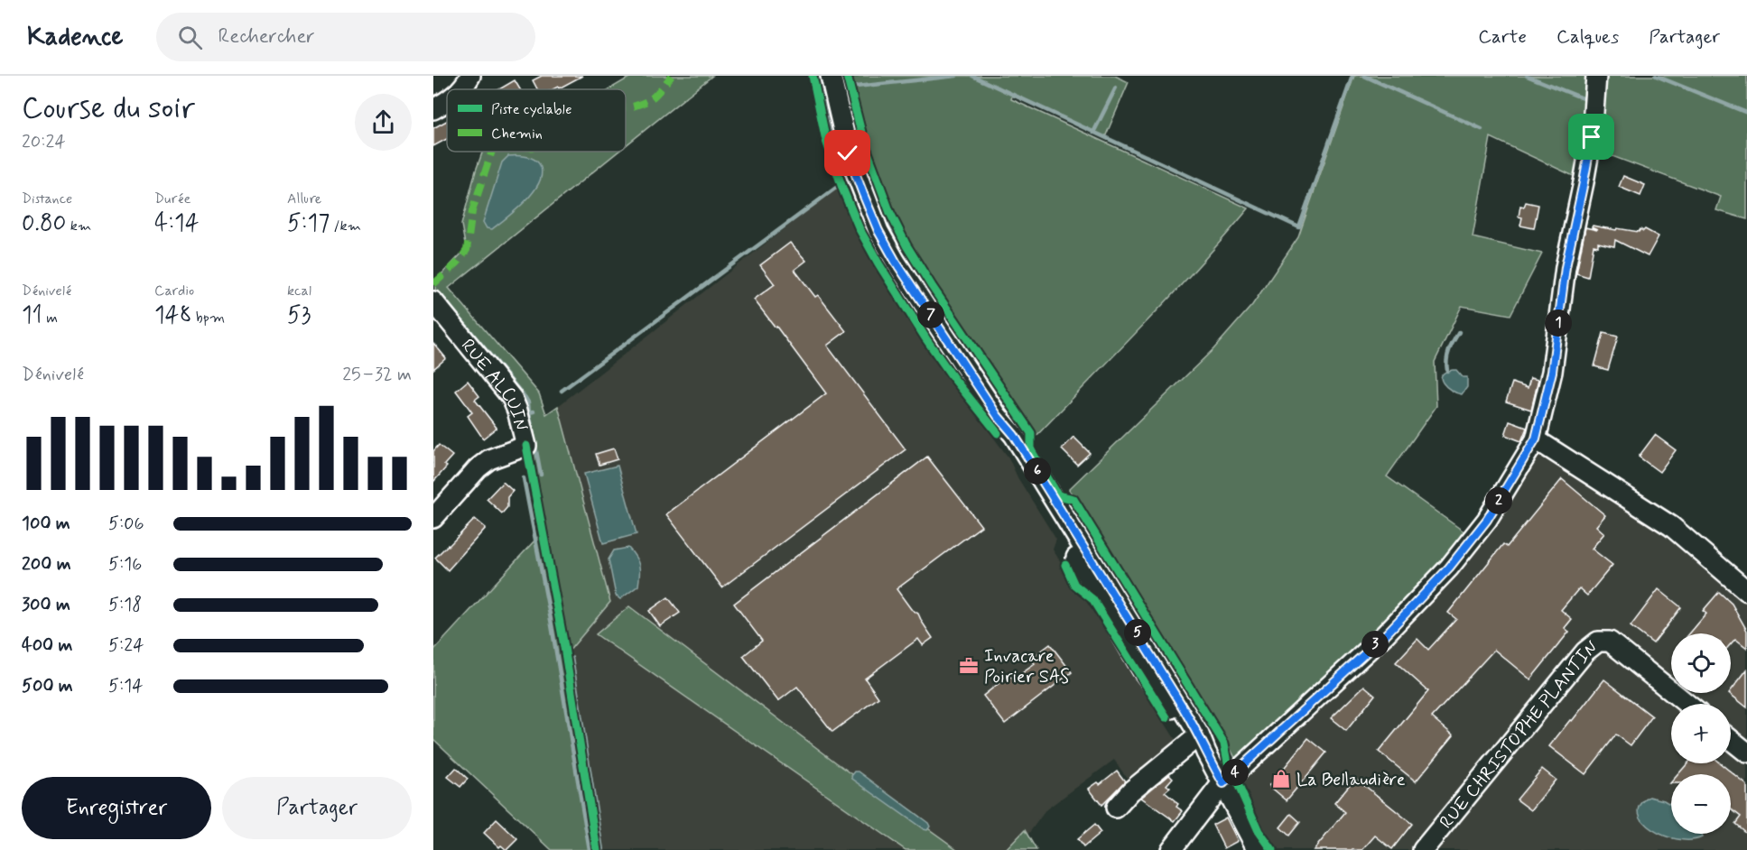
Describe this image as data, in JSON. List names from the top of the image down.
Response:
{
  "streets": {
    "street": ["RUE ALCUIN", "RUE CHRISTOPHE PLANTIN"]
  },
  "places": {
    "office": ["Invacare Poirier SAS"],
    "shop": ["La Bellaudière"]
  },
  "legend": ["Piste cyclable", "Chemin"],
  "page": {
    "header": "Kadence",
    "search": "Rechercher",
    "nav": ["Carte", "Calques", "Partager"],
    "heading": ["Course du soir", "20:24"],
    "stats": [
      ["Distance", "0.80 km"],
      ["Durée", "4:14"],
      ["Allure", "5:17 /km"],
      ["Dénivelé", "11 m"],
      ["Cardio", "148 bpm"],
      ["kcal", "53"]
    ],
    "pins": [
      "7",
      "1",
      "6",
      "2",
      "5",
      "3",
      "4"
    ],
    "chart": ["Dénivelé", "25–32 m"],
    "list": [
      {
        "name": "100 m",
        "note": "5:06"
      },
      {
        "name": "200 m",
        "note": "5:16"
      },
      {
        "name": "300 m",
        "note": "5:18"
      },
      {
        "name": "400 m",
        "note": "5:24"
      },
      {
        "name": "500 m",
        "note": "5:14"
      }
    ],
    "map_buttons": ["+", "−"],
    "buttons": ["Enregistrer", "Partager"]
  }
}
